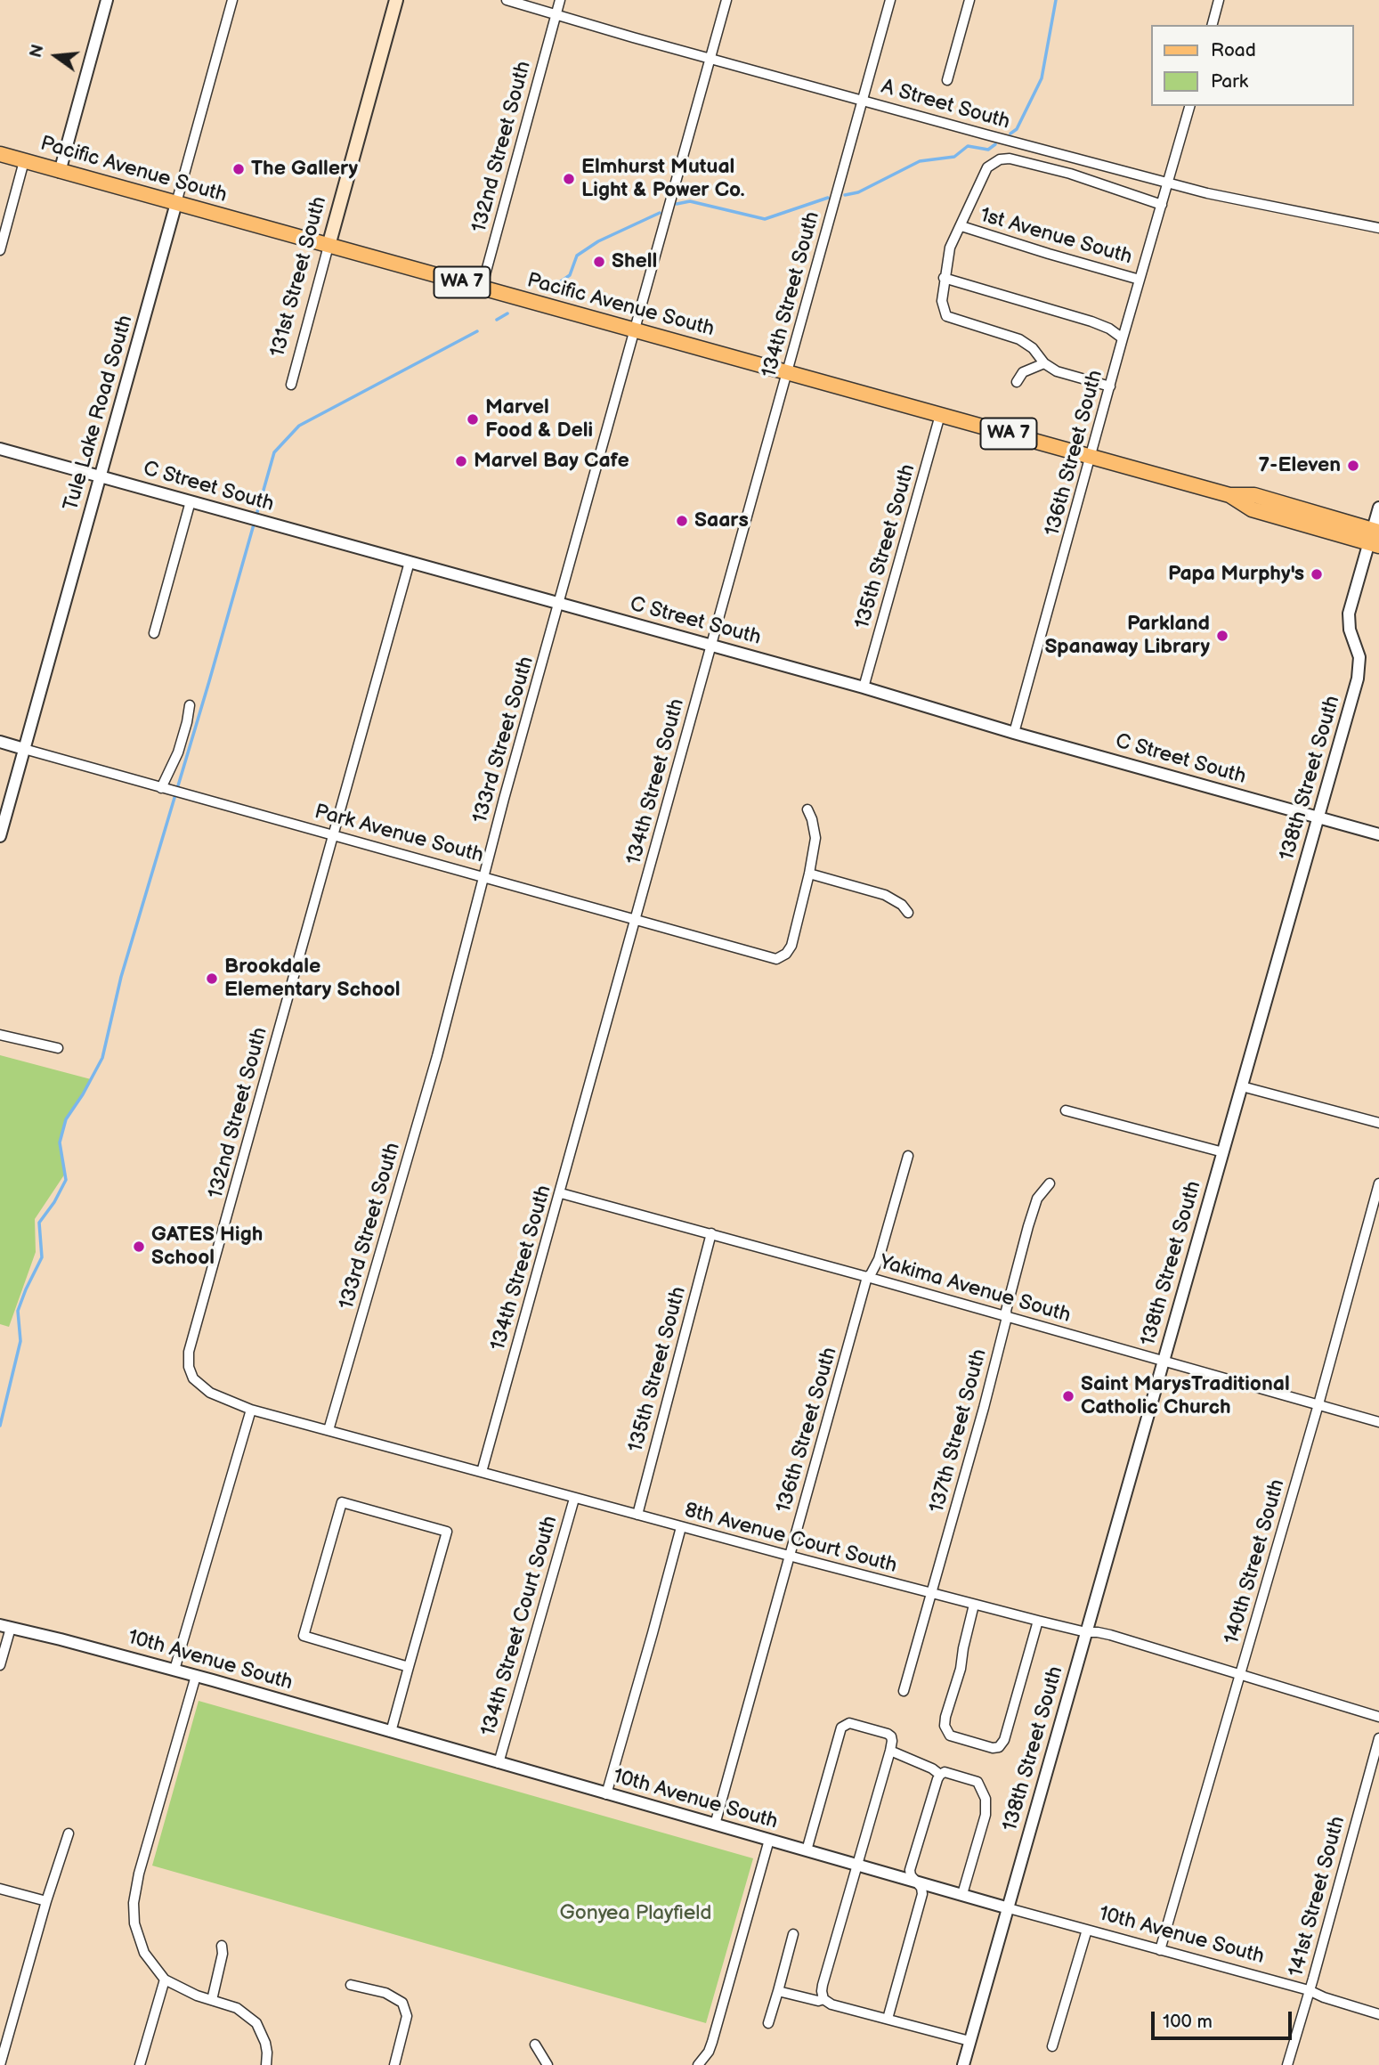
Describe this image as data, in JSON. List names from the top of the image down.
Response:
{
  "streets": {
    "main road": ["Pacific Avenue South", "131st Street South", "WA 7"],
    "street": [
      "A Street South",
      "132nd Street South",
      "1st Avenue South",
      "134th Street South",
      "Tule Lake Road South",
      "136th Street South",
      "C Street South",
      "135th Street South",
      "133rd Street South",
      "138th Street South",
      "Park Avenue South",
      "Yakima Avenue South",
      "137th Street South",
      "8th Avenue Court South",
      "140th Street South",
      "134th Street Court South",
      "10th Avenue South",
      "141st Street South"
    ]
  },
  "crossings": [
    ["A Street South", "132nd Street South"],
    ["A Street South", "134th Street South"],
    ["A Street South", "136th Street South"],
    ["A Street South", "133rd Street South"],
    ["132nd Street South", "Pacific Avenue South"],
    ["132nd Street South", "C Street South"],
    ["132nd Street South", "Park Avenue South"],
    ["132nd Street South", "8th Avenue Court South"],
    ["Pacific Avenue South", "131st Street South"],
    ["Pacific Avenue South", "134th Street South"],
    ["Pacific Avenue South", "Tule Lake Road South"],
    ["Pacific Avenue South", "136th Street South"],
    ["Pacific Avenue South", "135th Street South"],
    ["Pacific Avenue South", "133rd Street South"],
    ["Pacific Avenue South", "138th Street South"],
    ["1st Avenue South", "136th Street South"],
    ["134th Street South", "C Street South"],
    ["134th Street South", "Park Avenue South"],
    ["134th Street South", "Yakima Avenue South"],
    ["134th Street South", "8th Avenue Court South"],
    ["Tule Lake Road South", "C Street South"],
    ["Tule Lake Road South", "Park Avenue South"],
    ["136th Street South", "C Street South"],
    ["136th Street South", "Yakima Avenue South"],
    ["136th Street South", "8th Avenue Court South"],
    ["136th Street South", "10th Avenue South"],
    ["C Street South", "135th Street South"],
    ["C Street South", "133rd Street South"],
    ["C Street South", "138th Street South"],
    ["135th Street South", "Yakima Avenue South"],
    ["135th Street South", "8th Avenue Court South"],
    ["133rd Street South", "Park Avenue South"],
    ["133rd Street South", "8th Avenue Court South"],
    ["138th Street South", "Yakima Avenue South"],
    ["138th Street South", "8th Avenue Court South"],
    ["138th Street South", "10th Avenue South"],
    ["Yakima Avenue South", "137th Street South"],
    ["Yakima Avenue South", "140th Street South"],
    ["137th Street South", "8th Avenue Court South"],
    ["8th Avenue Court South", "140th Street South"],
    ["8th Avenue Court South", "134th Street Court South"],
    ["140th Street South", "10th Avenue South"],
    ["134th Street Court South", "10th Avenue South"],
    ["10th Avenue South", "141st Street South"]
  ],
  "parks": ["Gonyea Playfield"],
  "places": [
    "The Gallery",
    "Elmhurst Mutual Light & Power Co.",
    "Shell",
    "Marvel Food & Deli",
    "Marvel Bay Cafe",
    "7-Eleven",
    "Saars",
    "Papa Murphy's",
    "Parkland Spanaway Library",
    "Brookdale Elementary School",
    "GATES High School",
    "Saint MarysTraditional Catholic Church"
  ],
  "legend": ["Road", "Park"],
  "scale_bar": "100 m",
  "north": "left"
}
